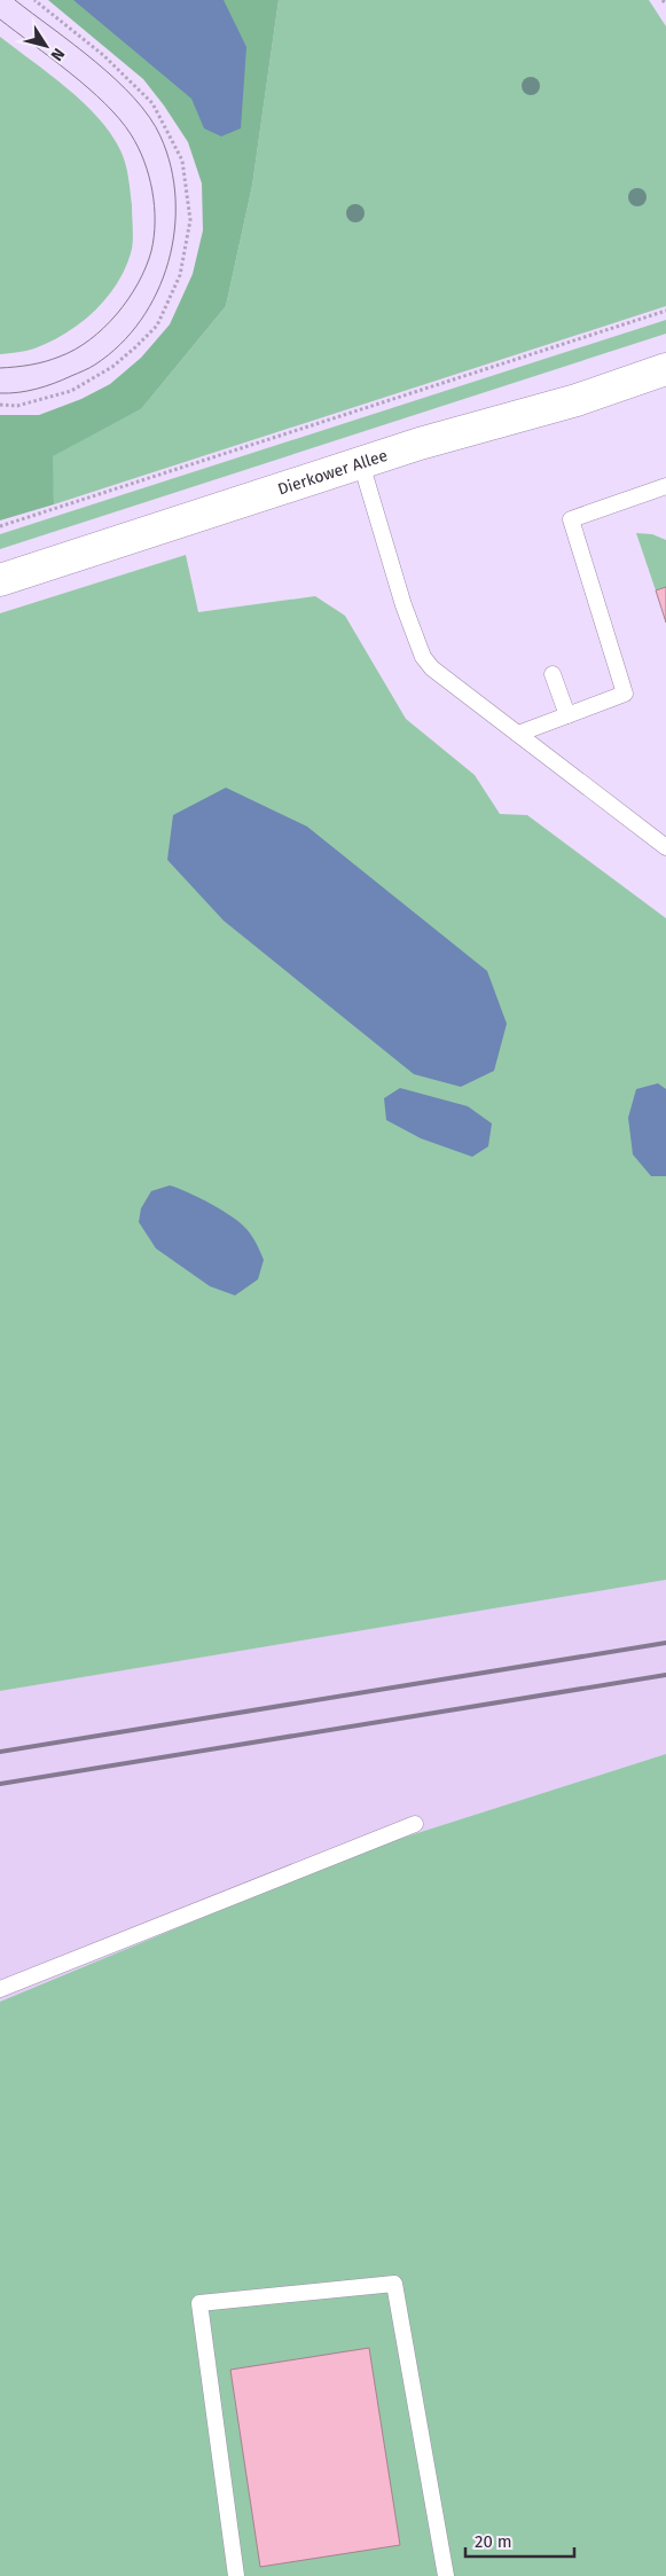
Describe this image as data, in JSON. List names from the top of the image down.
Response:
{
  "streets": {
    "main road": ["Dierkower Allee"]
  },
  "scale_bar": "20 m",
  "north": "bottom right"
}
